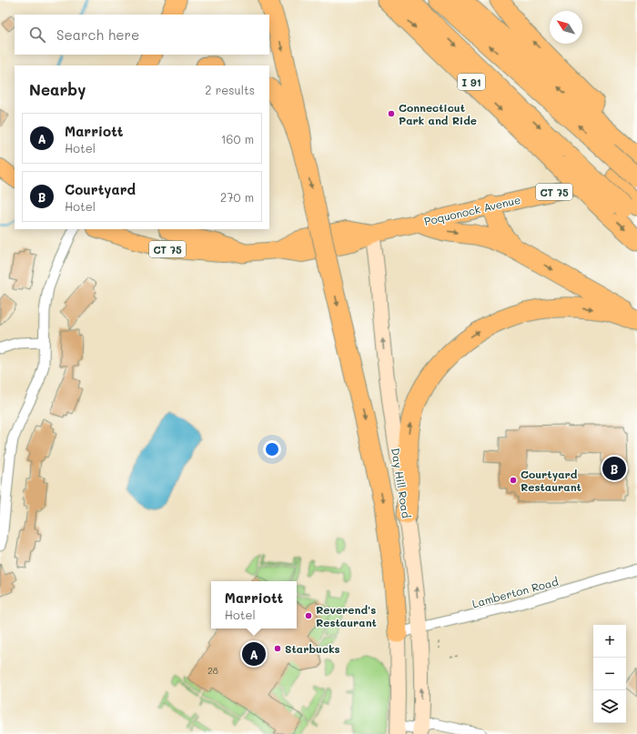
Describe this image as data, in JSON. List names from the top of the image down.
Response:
{
  "streets": {
    "highway": ["I 91"],
    "main road": ["CT 75", "Poquonock Avenue", "Day Hill Road"],
    "street": ["Lamberton Road"]
  },
  "crossings": [
    ["Poquonock Avenue", "Day Hill Road"],
    ["Day Hill Road", "Lamberton Road"]
  ],
  "one_way": ["Day Hill Road"],
  "places": [
    "Connecticut Park and Ride",
    "Courtyard Restaurant",
    "Reverend's Restaurant",
    "Starbucks"
  ],
  "house_numbers": ["28"],
  "north": "top left",
  "page": {
    "search": "Search here",
    "heading": ["Nearby", "2 results"],
    "list": [
      {
        "mark": "A",
        "name": "Marriott",
        "note": "Hotel",
        "value": "160 m"
      },
      {
        "mark": "B",
        "name": "Courtyard",
        "note": "Hotel",
        "value": "270 m"
      }
    ],
    "pins": ["B", "A"],
    "popup": ["Marriott", "Hotel"],
    "map_buttons": ["+", "−"]
  }
}
